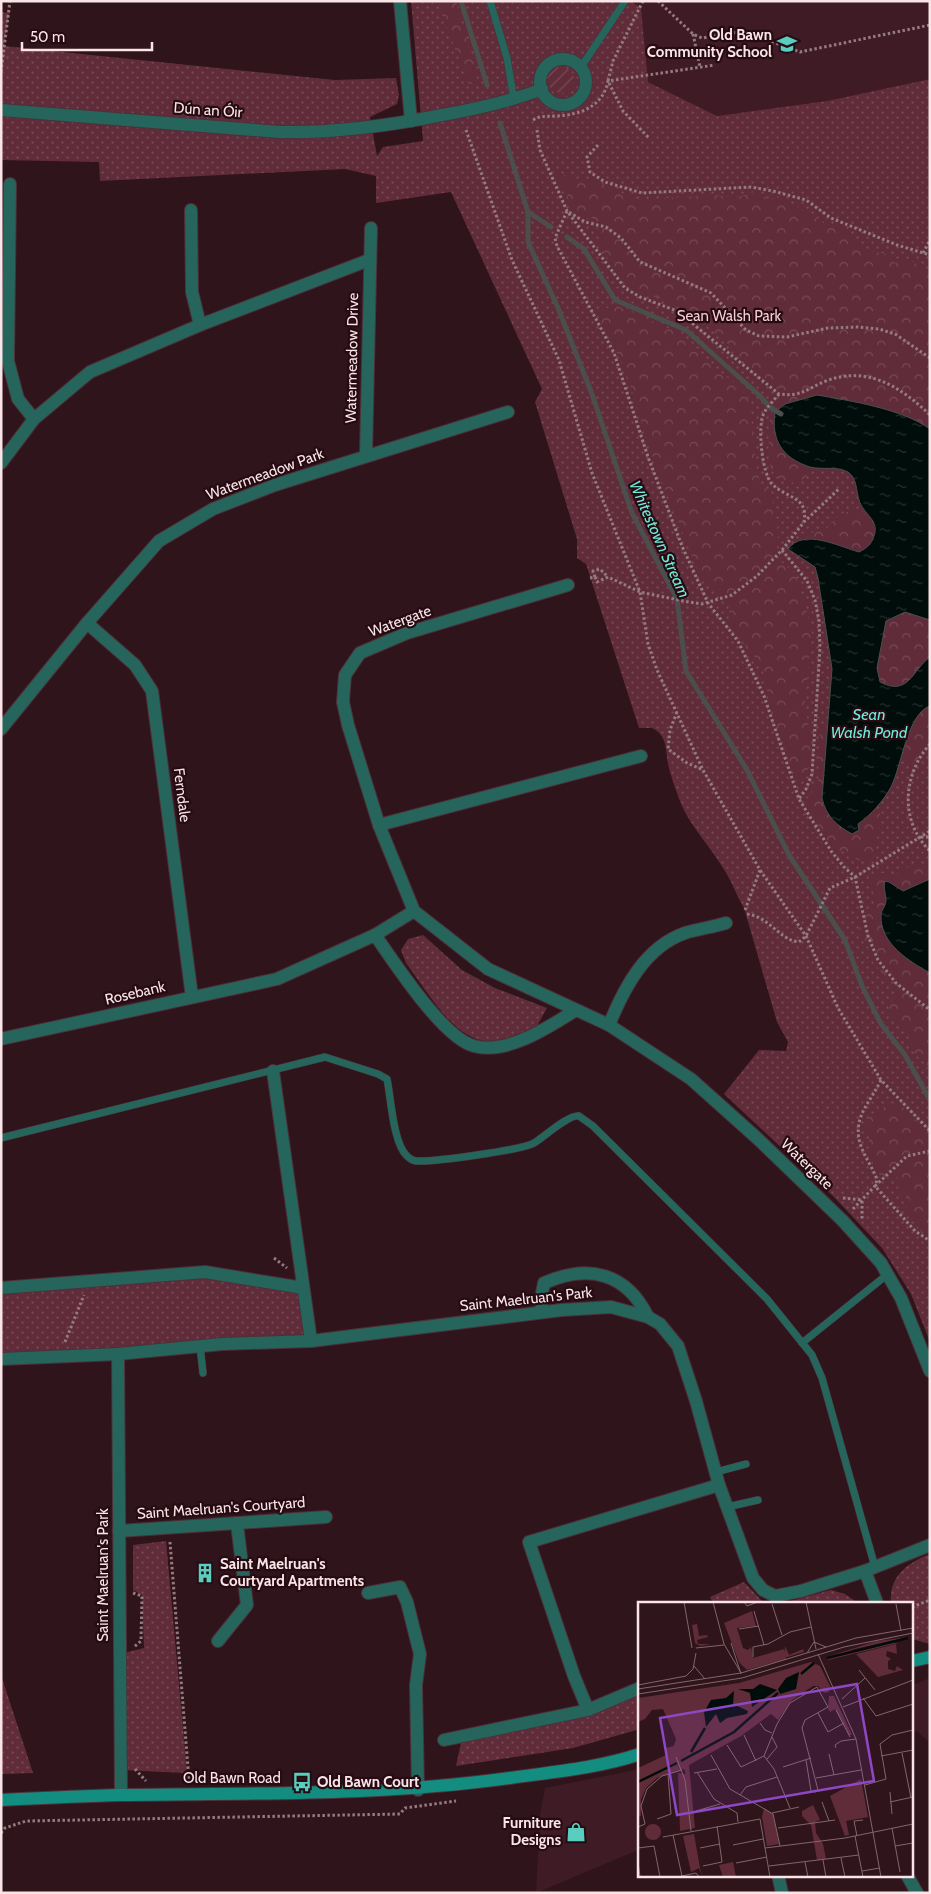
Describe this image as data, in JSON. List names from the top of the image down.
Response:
{
  "streets": {
    "main road": ["Old Bawn Road"],
    "street": [
      "Dún an Óir",
      "Watermeadow Drive",
      "Watermeadow Park",
      "Watergate",
      "Ferndale",
      "Rosebank",
      "Saint Maelruan's Park",
      "Saint Maelruan's Courtyard"
    ]
  },
  "crossings": [
    ["Watermeadow Drive", "Watermeadow Park"],
    ["Watermeadow Park", "Ferndale"],
    ["Ferndale", "Rosebank"],
    ["Saint Maelruan's Park", "Saint Maelruan's Courtyard"],
    ["Saint Maelruan's Park", "Old Bawn Road"]
  ],
  "water": ["Whitestown Stream", "Sean Walsh Pond"],
  "parks": ["Sean Walsh Park"],
  "places": {
    "school or university": ["Old Bawn Community School"],
    "building": ["Saint Maelruan's Courtyard Apartments"],
    "bus stop": ["Old Bawn Court"],
    "shop": ["Furniture Designs"]
  },
  "scale_bar": "50 m"
}
